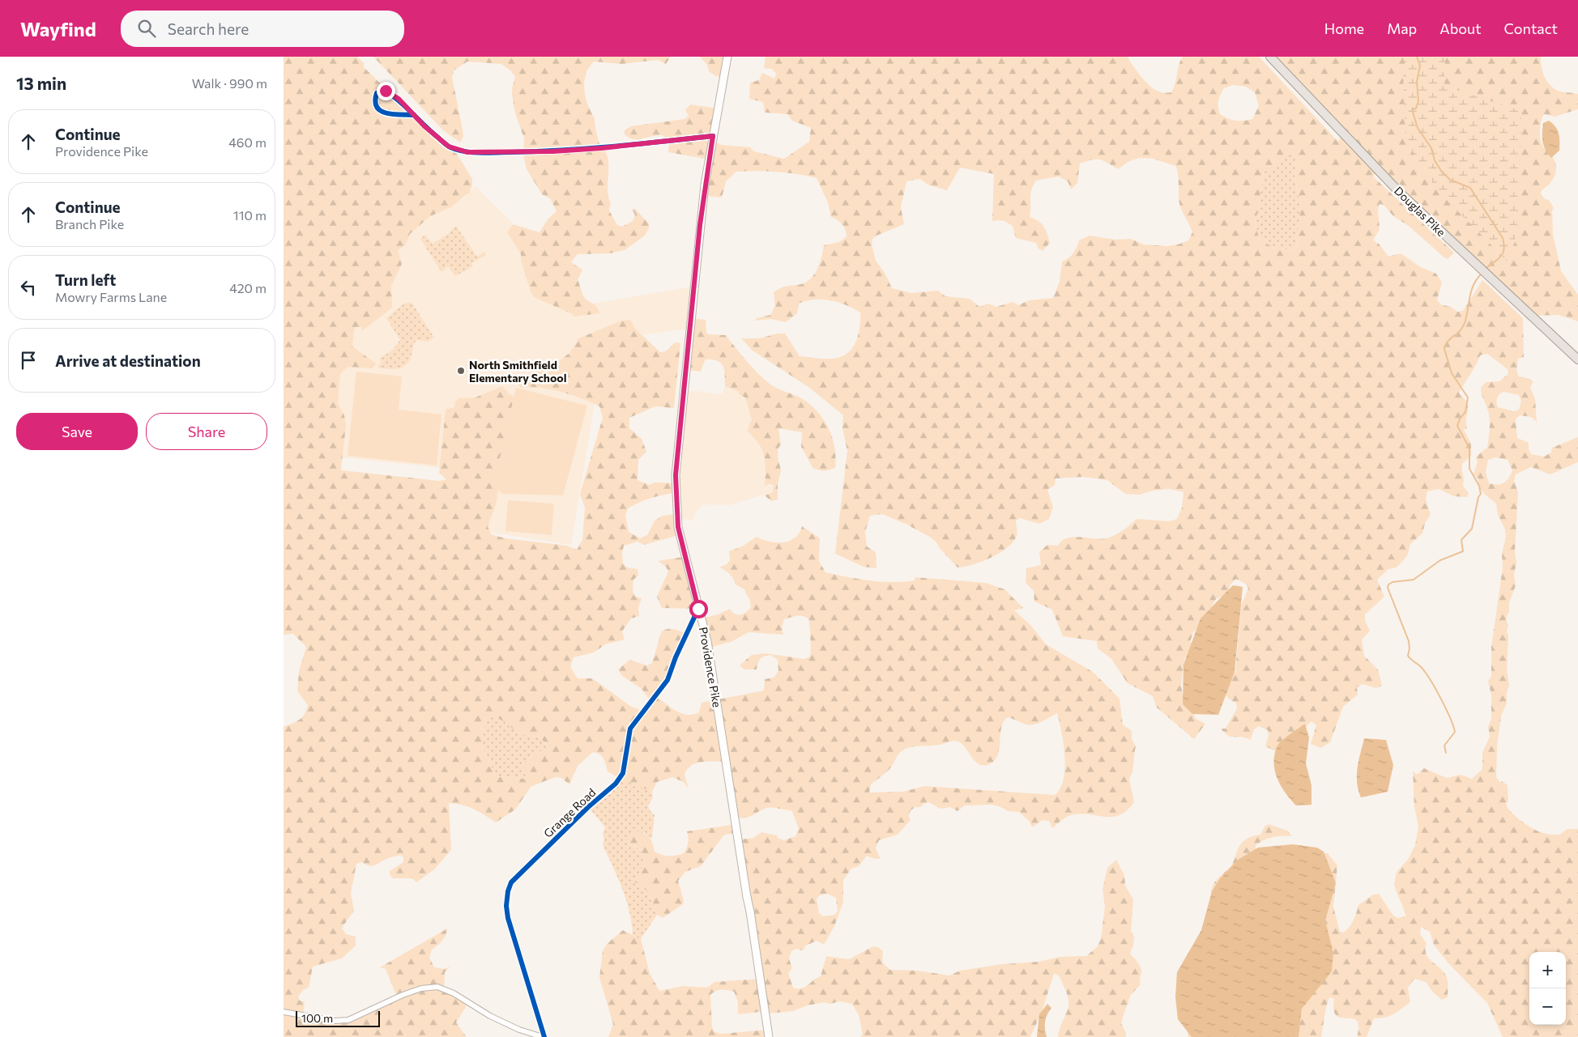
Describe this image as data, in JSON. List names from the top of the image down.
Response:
{
  "streets": {
    "main road": ["Douglas Pike", "Providence Pike"],
    "street": ["Grange Road"]
  },
  "crossings": [
    ["Providence Pike", "Grange Road"]
  ],
  "places": ["North Smithfield Elementary School"],
  "scale_bar": "100 m",
  "page": {
    "header": "Wayfind",
    "search": "Search here",
    "nav": [
      "Home",
      "Map",
      "About",
      "Contact"
    ],
    "heading": ["13 min", "Walk · 990 m"],
    "list": [
      ["Continue", "Providence Pike", "460 m"],
      ["Continue", "Branch Pike", "110 m"],
      ["Turn left", "Mowry Farms Lane", "420 m"],
      "Arrive at destination"
    ],
    "buttons": ["Save", "Share"],
    "map_buttons": ["+", "−"],
    "scale": "100 m"
  }
}
